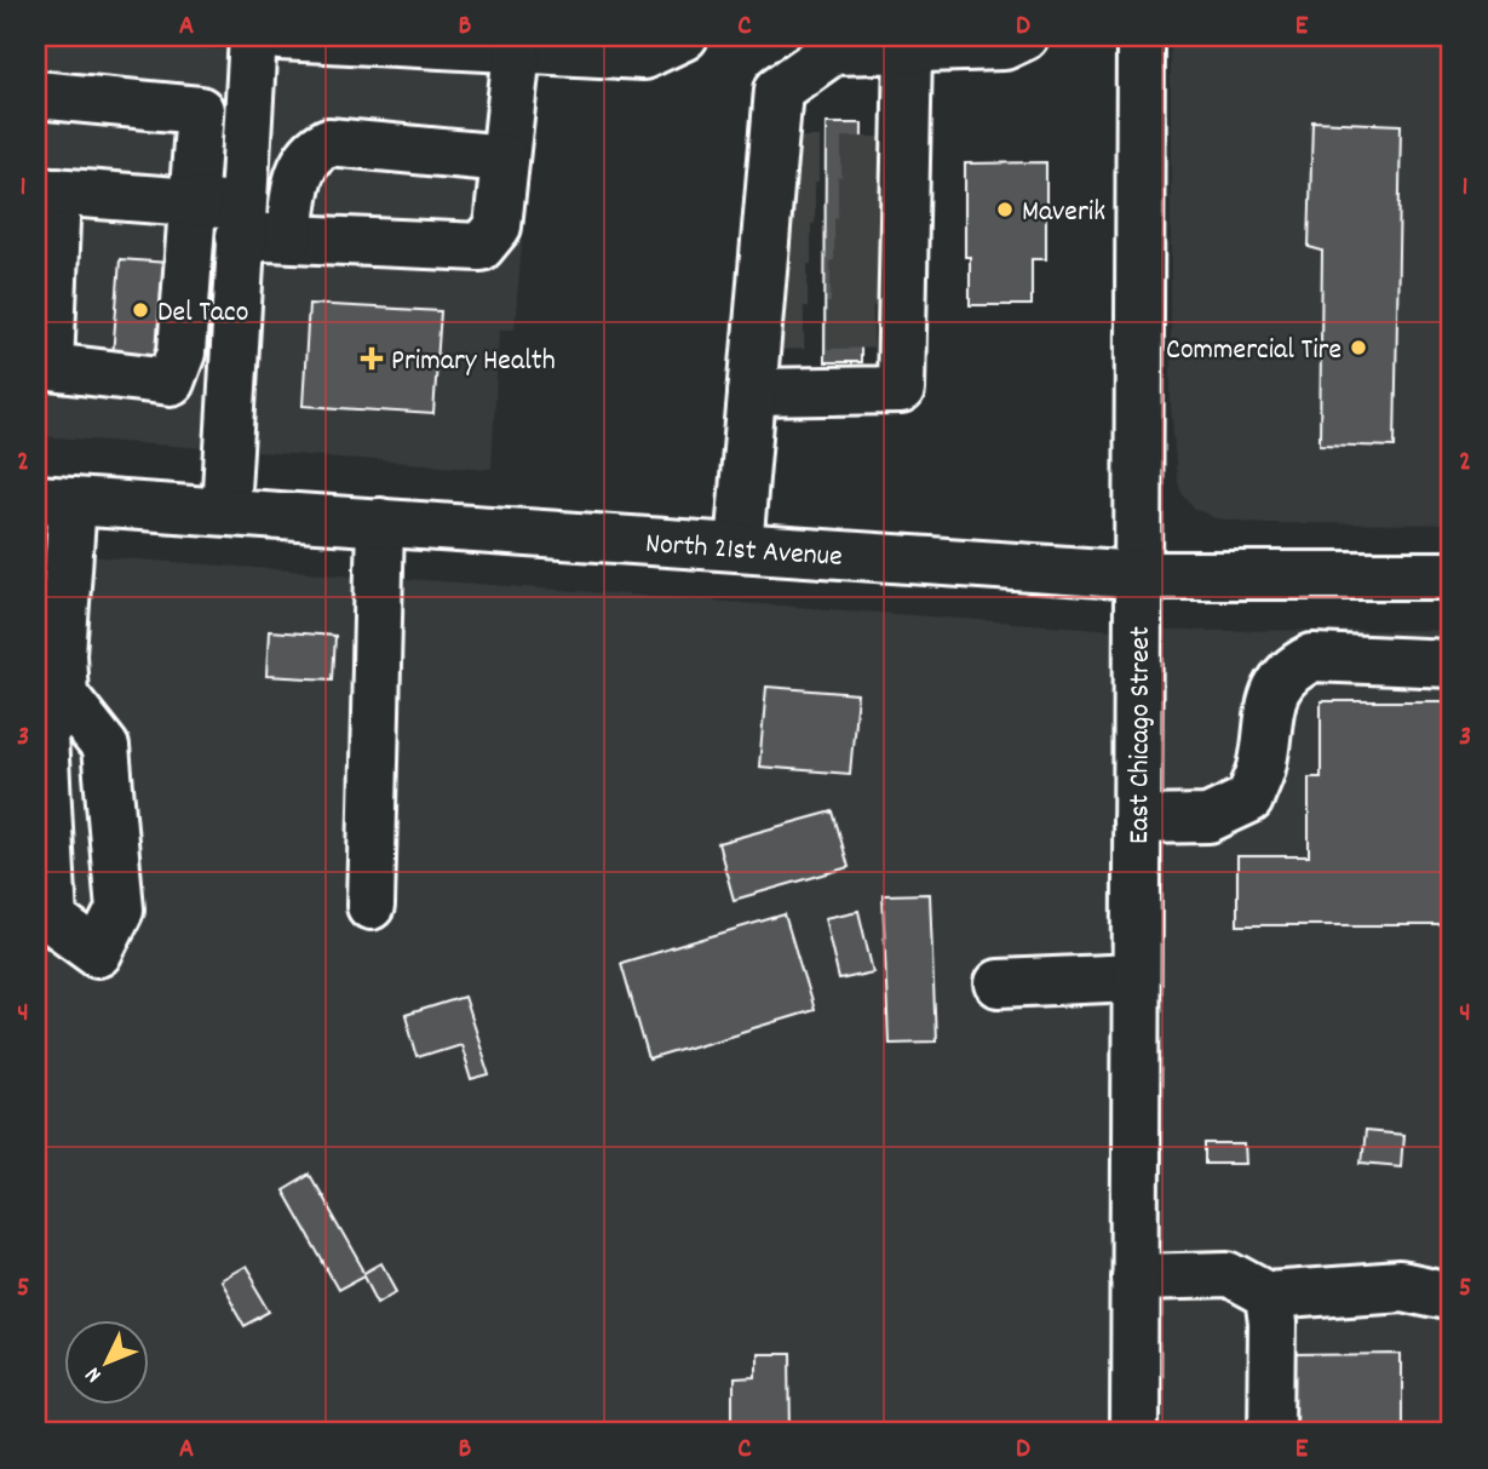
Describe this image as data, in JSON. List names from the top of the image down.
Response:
{
  "streets": {
    "street": ["North 21st Avenue", "East Chicago Street"]
  },
  "crossings": [
    ["North 21st Avenue", "East Chicago Street"]
  ],
  "places": {
    "other": ["Maverik", "Del Taco", "Commercial Tire"],
    "health": ["Primary Health"]
  },
  "north": "bottom left",
  "grid": {
    "columns": [
      "A",
      "B",
      "C",
      "D",
      "E"
    ],
    "rows": [
      "1",
      "2",
      "3",
      "4",
      "5"
    ]
  }
}
